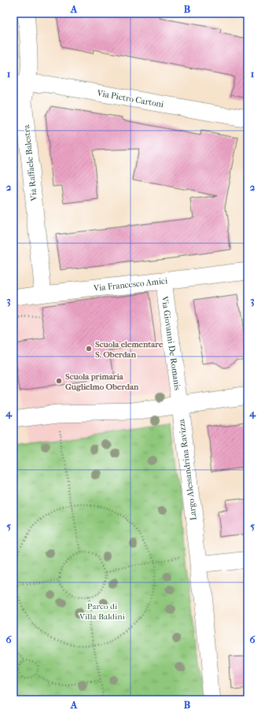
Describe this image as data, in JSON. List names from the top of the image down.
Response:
{
  "streets": {
    "street": [
      "Via Pietro Cartoni",
      "Via Raffaele Balestra",
      "Via Francesco Amici",
      "Via Giovanni De Romanis",
      "Largo Alessandrina Ravizza"
    ]
  },
  "crossings": [
    ["Via Pietro Cartoni", "Via Raffaele Balestra"],
    ["Via Raffaele Balestra", "Via Francesco Amici"],
    ["Via Francesco Amici", "Via Giovanni De Romanis"],
    ["Via Giovanni De Romanis", "Largo Alessandrina Ravizza"]
  ],
  "parks": ["Parco di Villa Baldini"],
  "places": ["Scuola elementare S. Oberdan", "Scuola primaria Guglielmo Oberdan"],
  "grid": {
    "columns": ["A", "B"],
    "rows": [
      "1",
      "2",
      "3",
      "4",
      "5",
      "6"
    ]
  }
}
